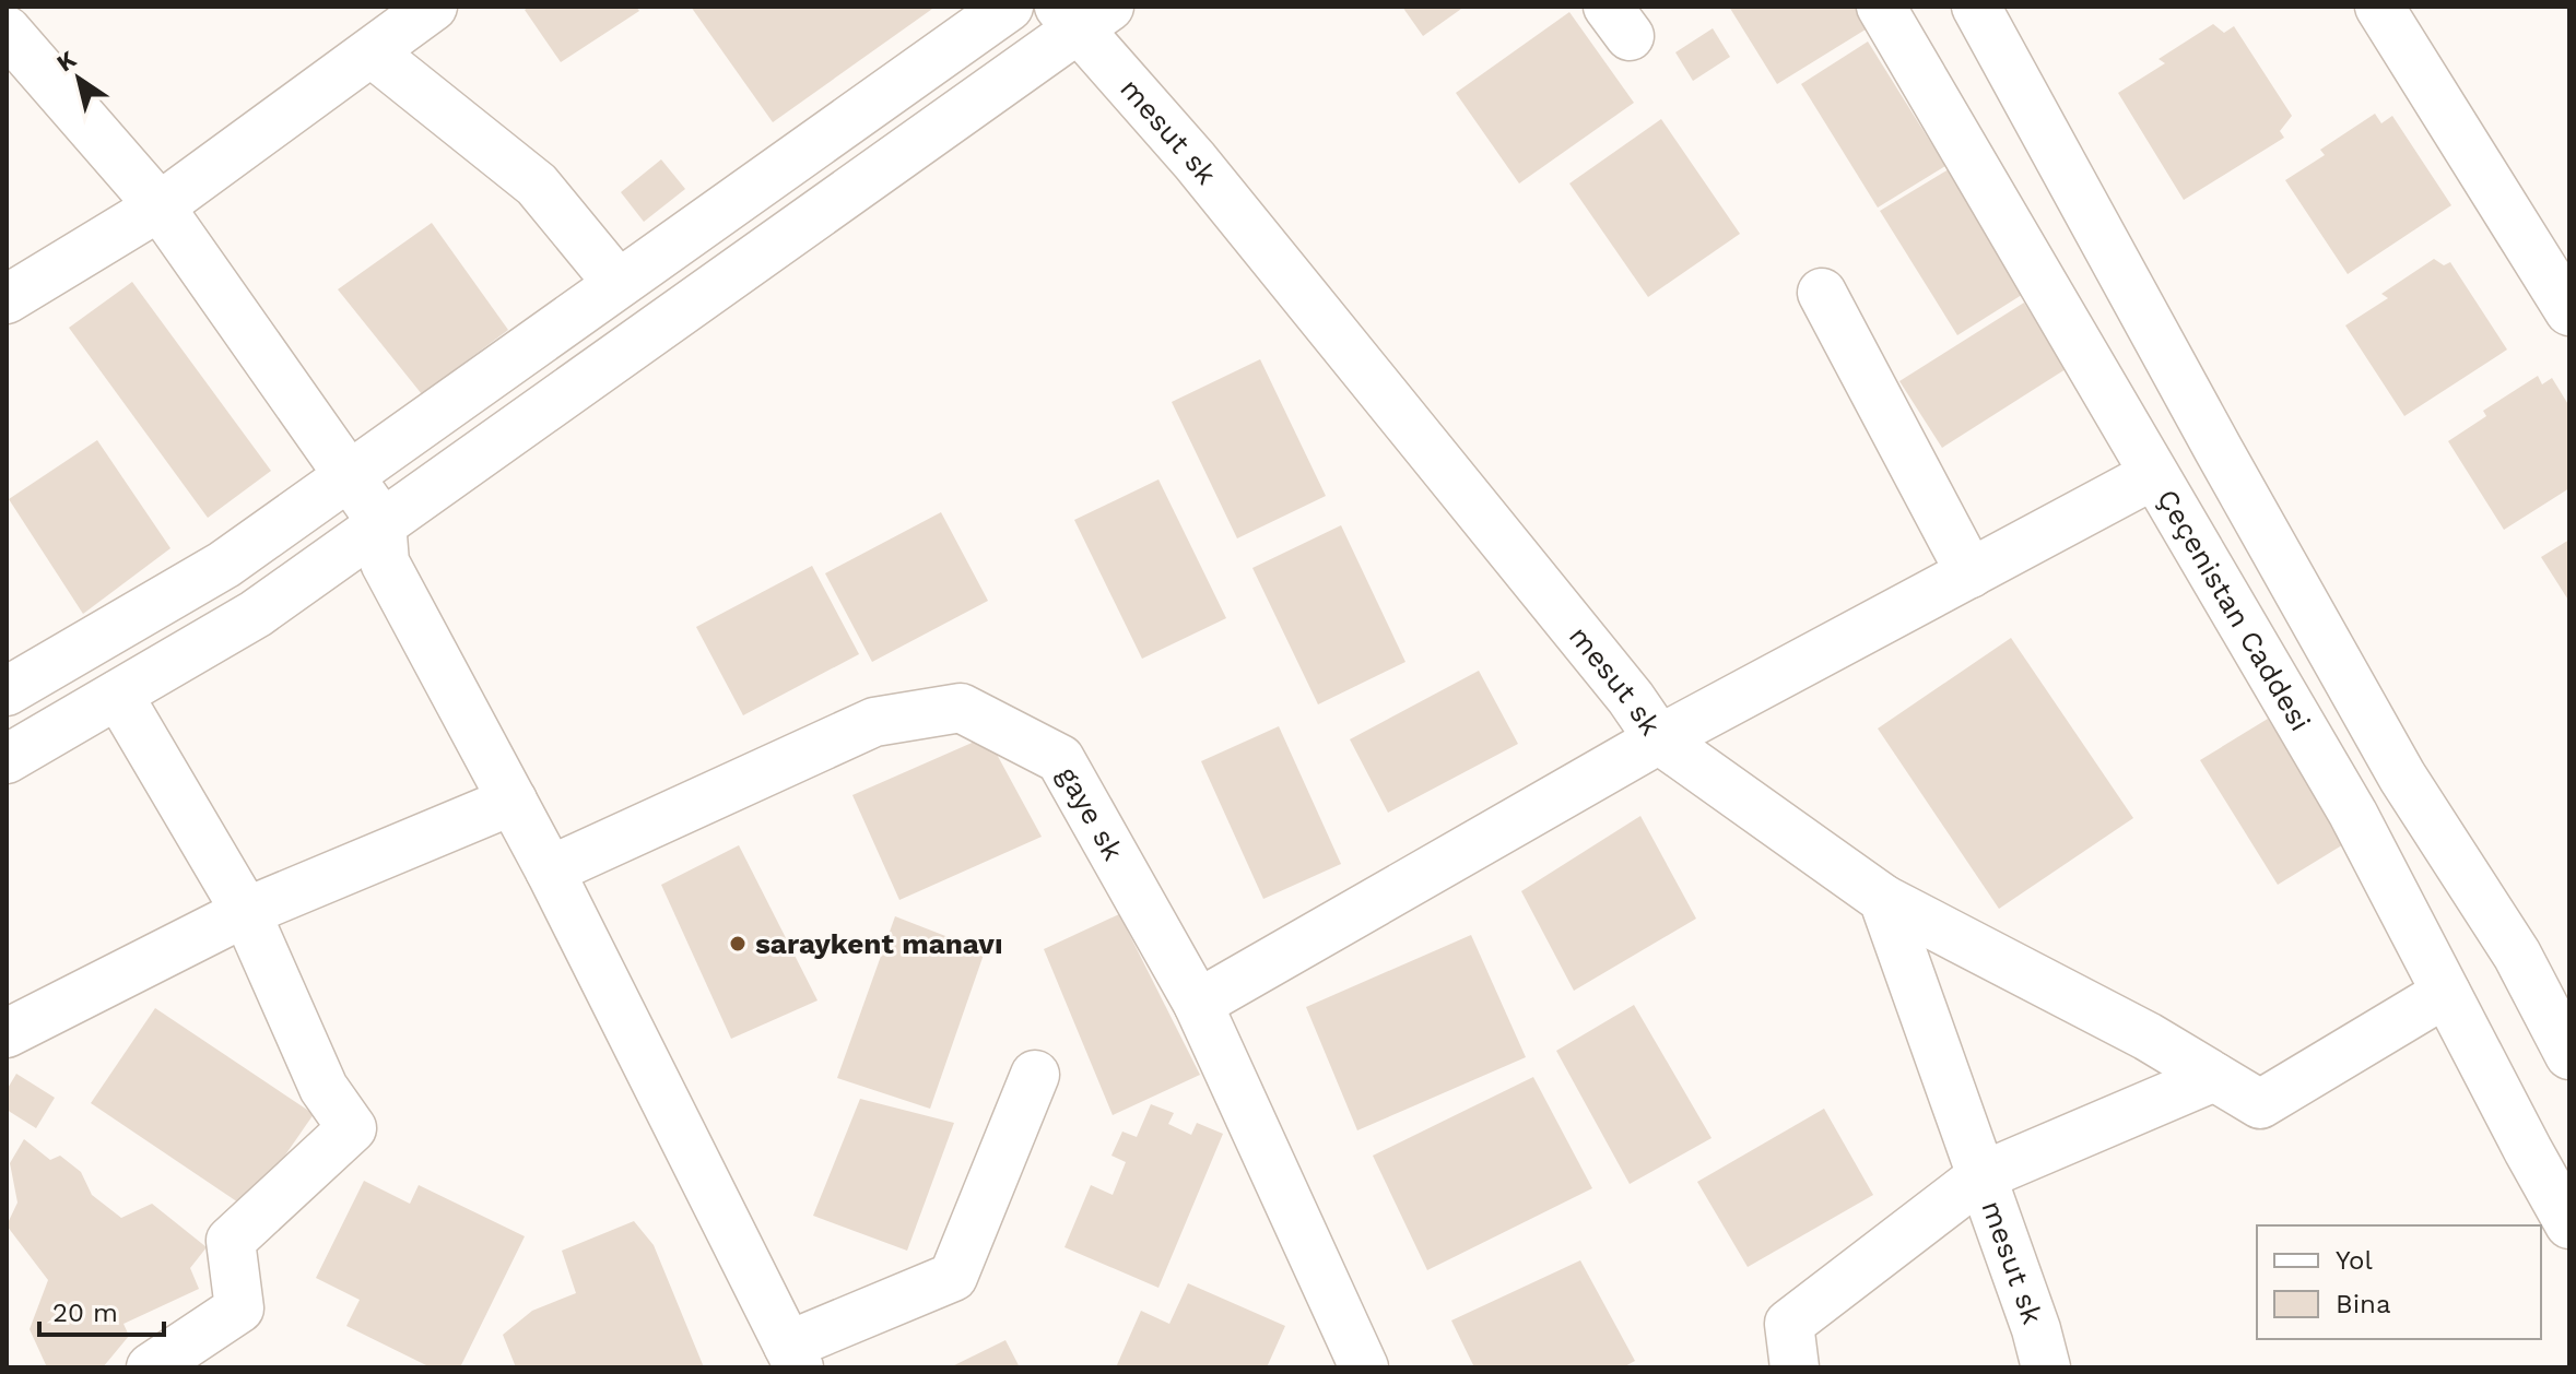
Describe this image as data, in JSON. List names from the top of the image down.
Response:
{
  "streets": {
    "street": ["mesut sk", "Çeçenistan Caddesi", "gaye sk"]
  },
  "places": ["saraykent manavı"],
  "legend": ["Yol", "Bina"],
  "scale_bar": "20 m",
  "north": "top left"
}
